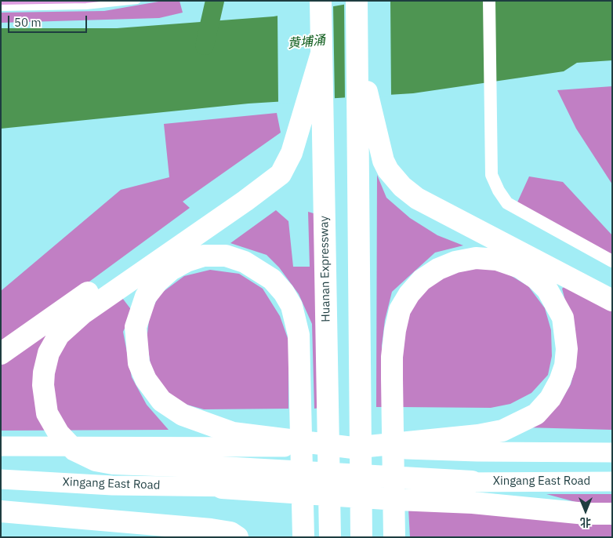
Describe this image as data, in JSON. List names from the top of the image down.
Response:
{
  "streets": {
    "highway": ["Huanan Expressway"],
    "main road": ["Xingang East Road"]
  },
  "water": ["黄埔涌"],
  "scale_bar": "50 m",
  "north": "bottom"
}
